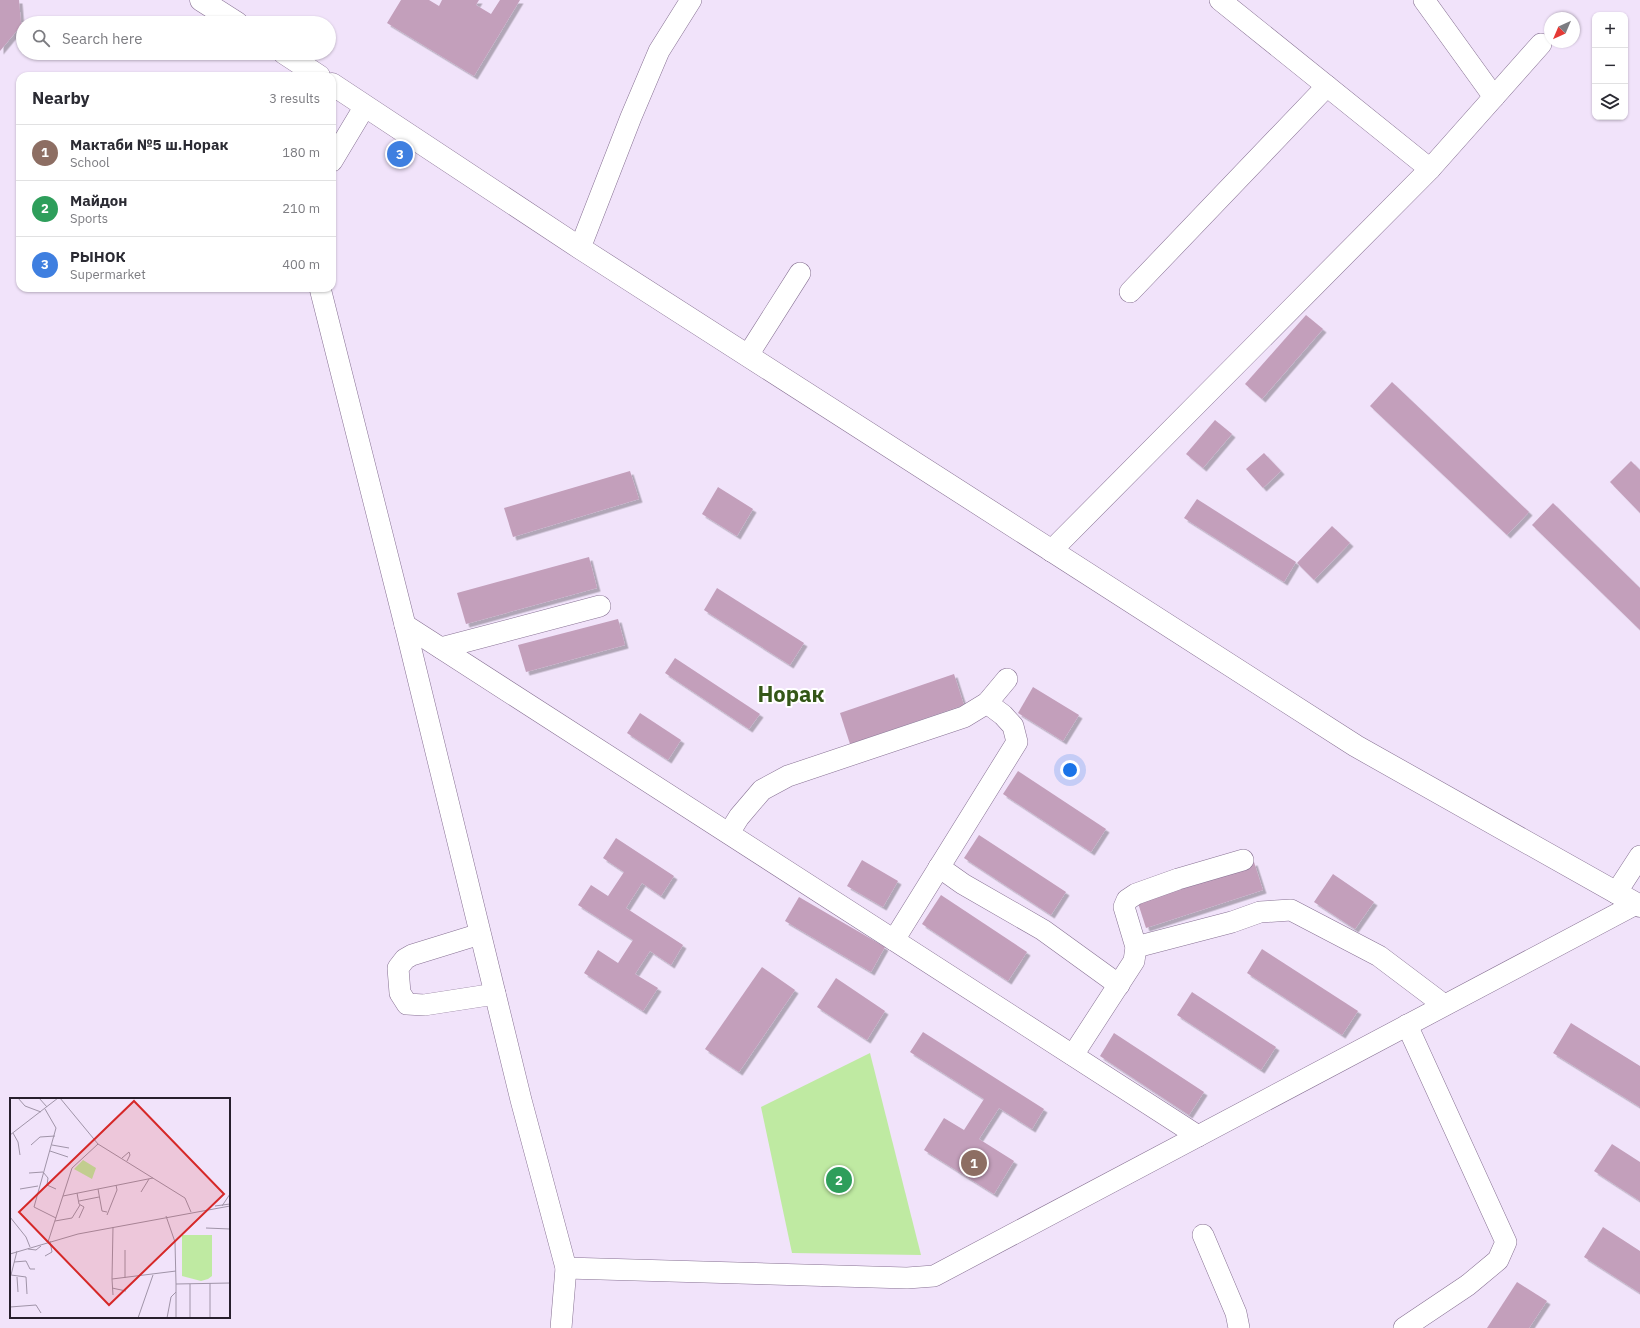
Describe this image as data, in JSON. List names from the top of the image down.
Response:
{
  "districts": ["Норак"],
  "north": "bottom left",
  "page": {
    "map_buttons": ["+", "−"],
    "search": "Search here",
    "heading": ["Nearby", "3 results"],
    "list": [
      {
        "mark": "1",
        "name": "Мактаби №5 ш.Норак",
        "note": "School",
        "value": "180 m"
      },
      {
        "mark": "2",
        "name": "Майдон",
        "note": "Sports",
        "value": "210 m"
      },
      {
        "mark": "3",
        "name": "РЫНОК",
        "note": "Supermarket",
        "value": "400 m"
      }
    ],
    "pins": ["3", "1", "2"]
  }
}
